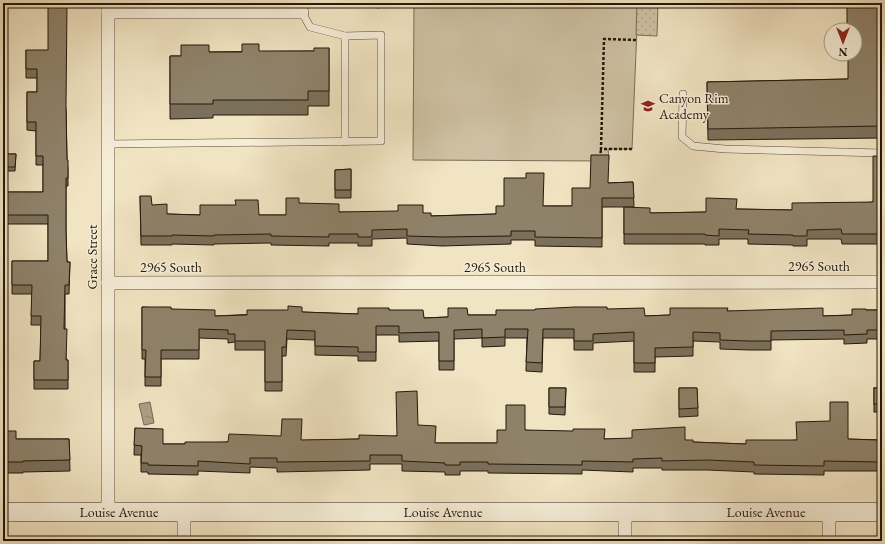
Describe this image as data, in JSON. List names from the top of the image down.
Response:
{
  "streets": {
    "street": ["Grace Street", "2965 South", "Louise Avenue"]
  },
  "crossings": [
    ["Grace Street", "2965 South"],
    ["Grace Street", "Louise Avenue"]
  ],
  "places": {
    "school or university": ["Canyon Rim Academy"]
  },
  "north": "bottom"
}
